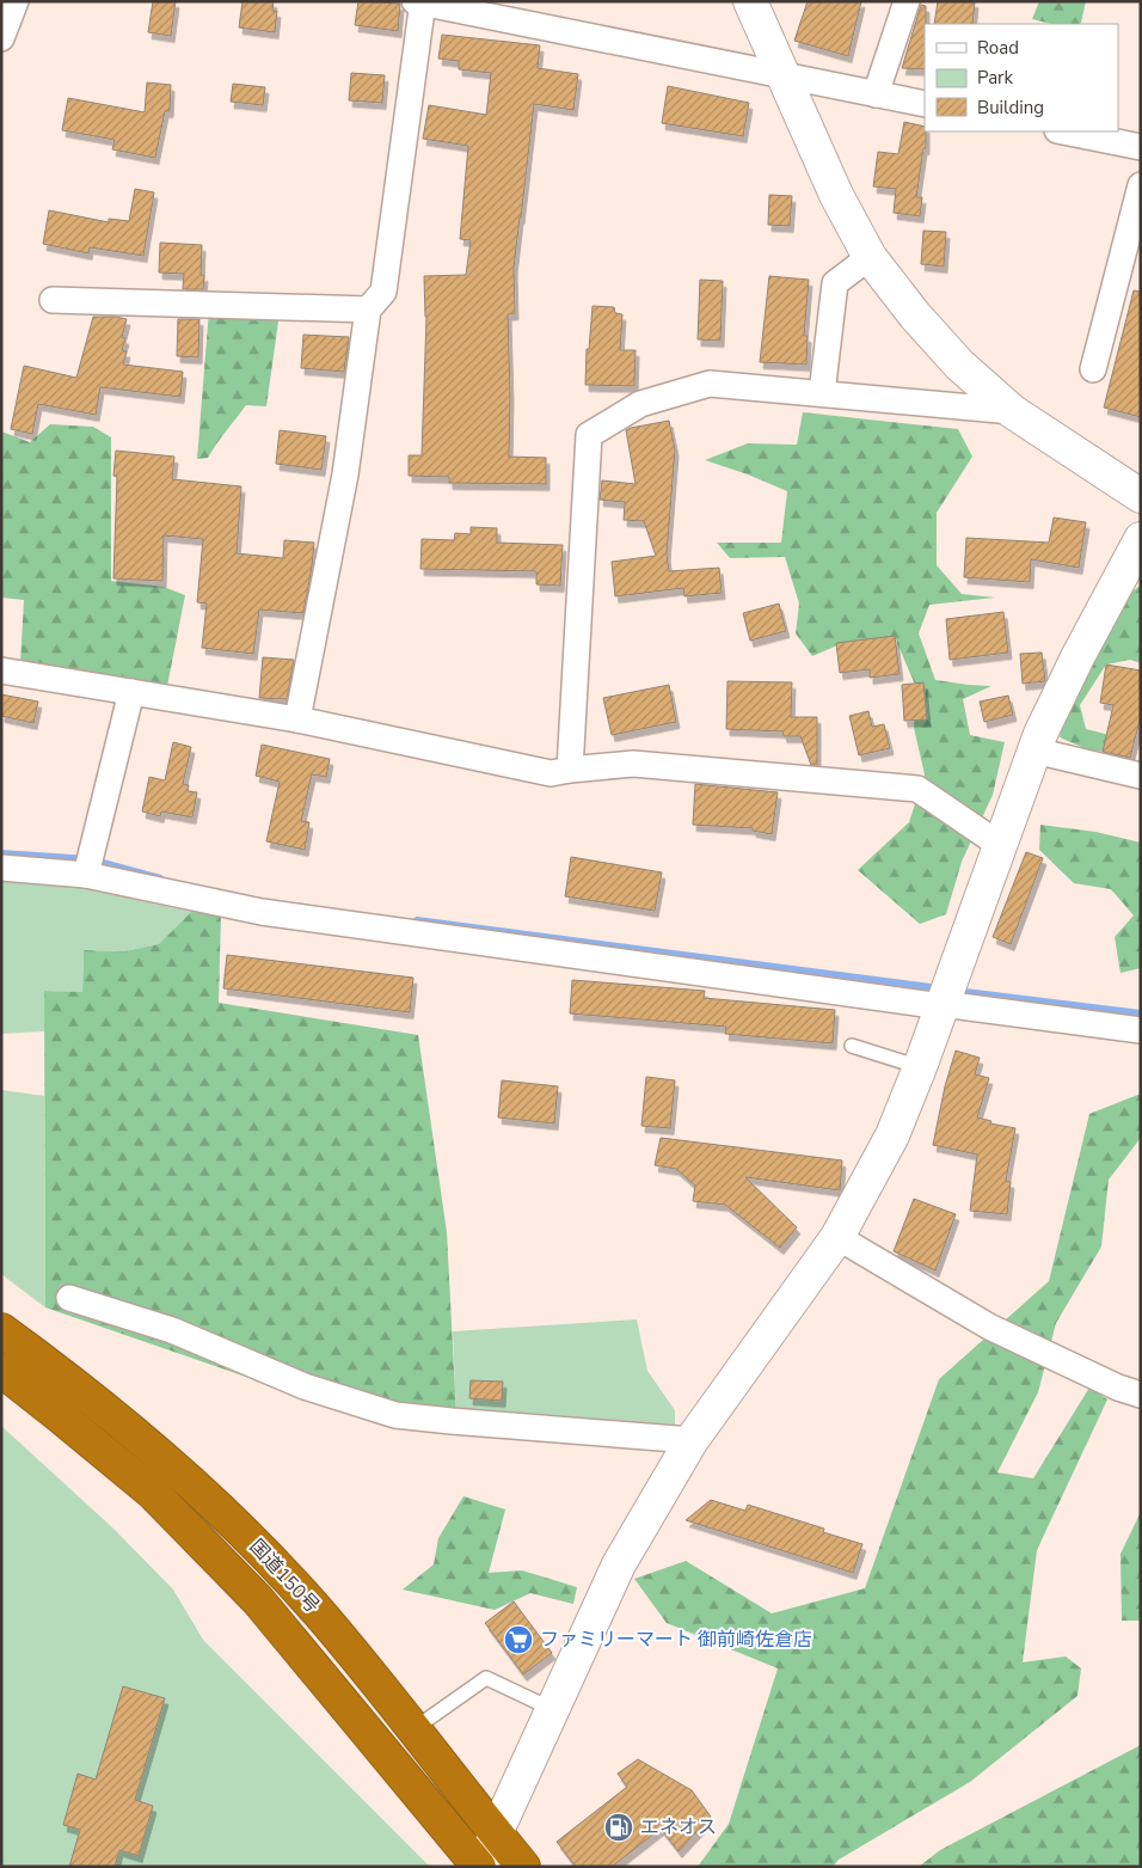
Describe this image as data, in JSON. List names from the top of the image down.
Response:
{
  "streets": {
    "highway": ["国道150号"]
  },
  "places": {
    "supermarket": ["ファミリーマート 御前崎佐倉店"],
    "fuel station": ["エネオス"]
  },
  "legend": ["Road", "Park", "Building"]
}
